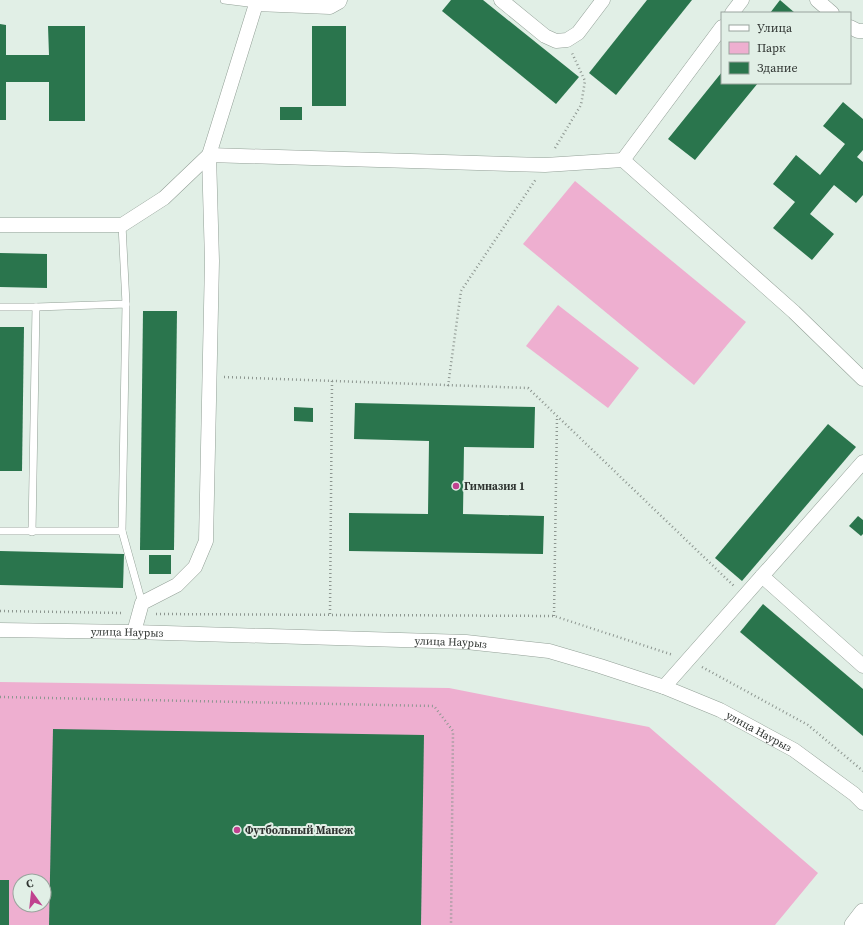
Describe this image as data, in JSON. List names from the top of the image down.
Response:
{
  "streets": {
    "street": ["улица Наурыз"]
  },
  "places": ["Гимназия 1", "Футбольный Манеж"],
  "legend": ["Улица", "Парк", "Здание"],
  "north": "top"
}
